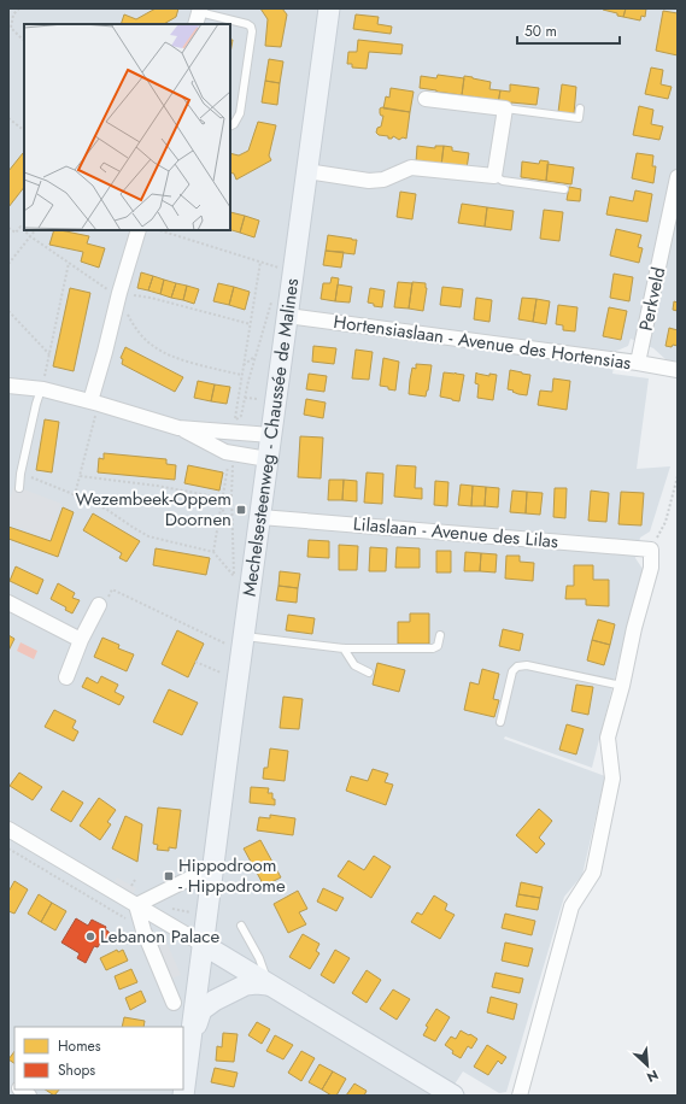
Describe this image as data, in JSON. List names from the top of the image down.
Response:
{
  "streets": {
    "main road": ["Mechelsesteenweg - Chaussée de Malines"],
    "street": ["Perkveld", "Hortensiaslaan - Avenue des Hortensias", "Lilaslaan - Avenue des Lilas"]
  },
  "crossings": [
    ["Perkveld", "Hortensiaslaan - Avenue des Hortensias"],
    ["Hortensiaslaan - Avenue des Hortensias", "Mechelsesteenweg - Chaussée de Malines"],
    ["Mechelsesteenweg - Chaussée de Malines", "Lilaslaan - Avenue des Lilas"]
  ],
  "places": {
    "transit": ["Wezembeek-Oppem Doornen", "Hippodroom - Hippodrome"],
    "other": ["Lebanon Palace"]
  },
  "legend": ["Homes", "Shops"],
  "scale_bar": "50 m",
  "north": "bottom right"
}
